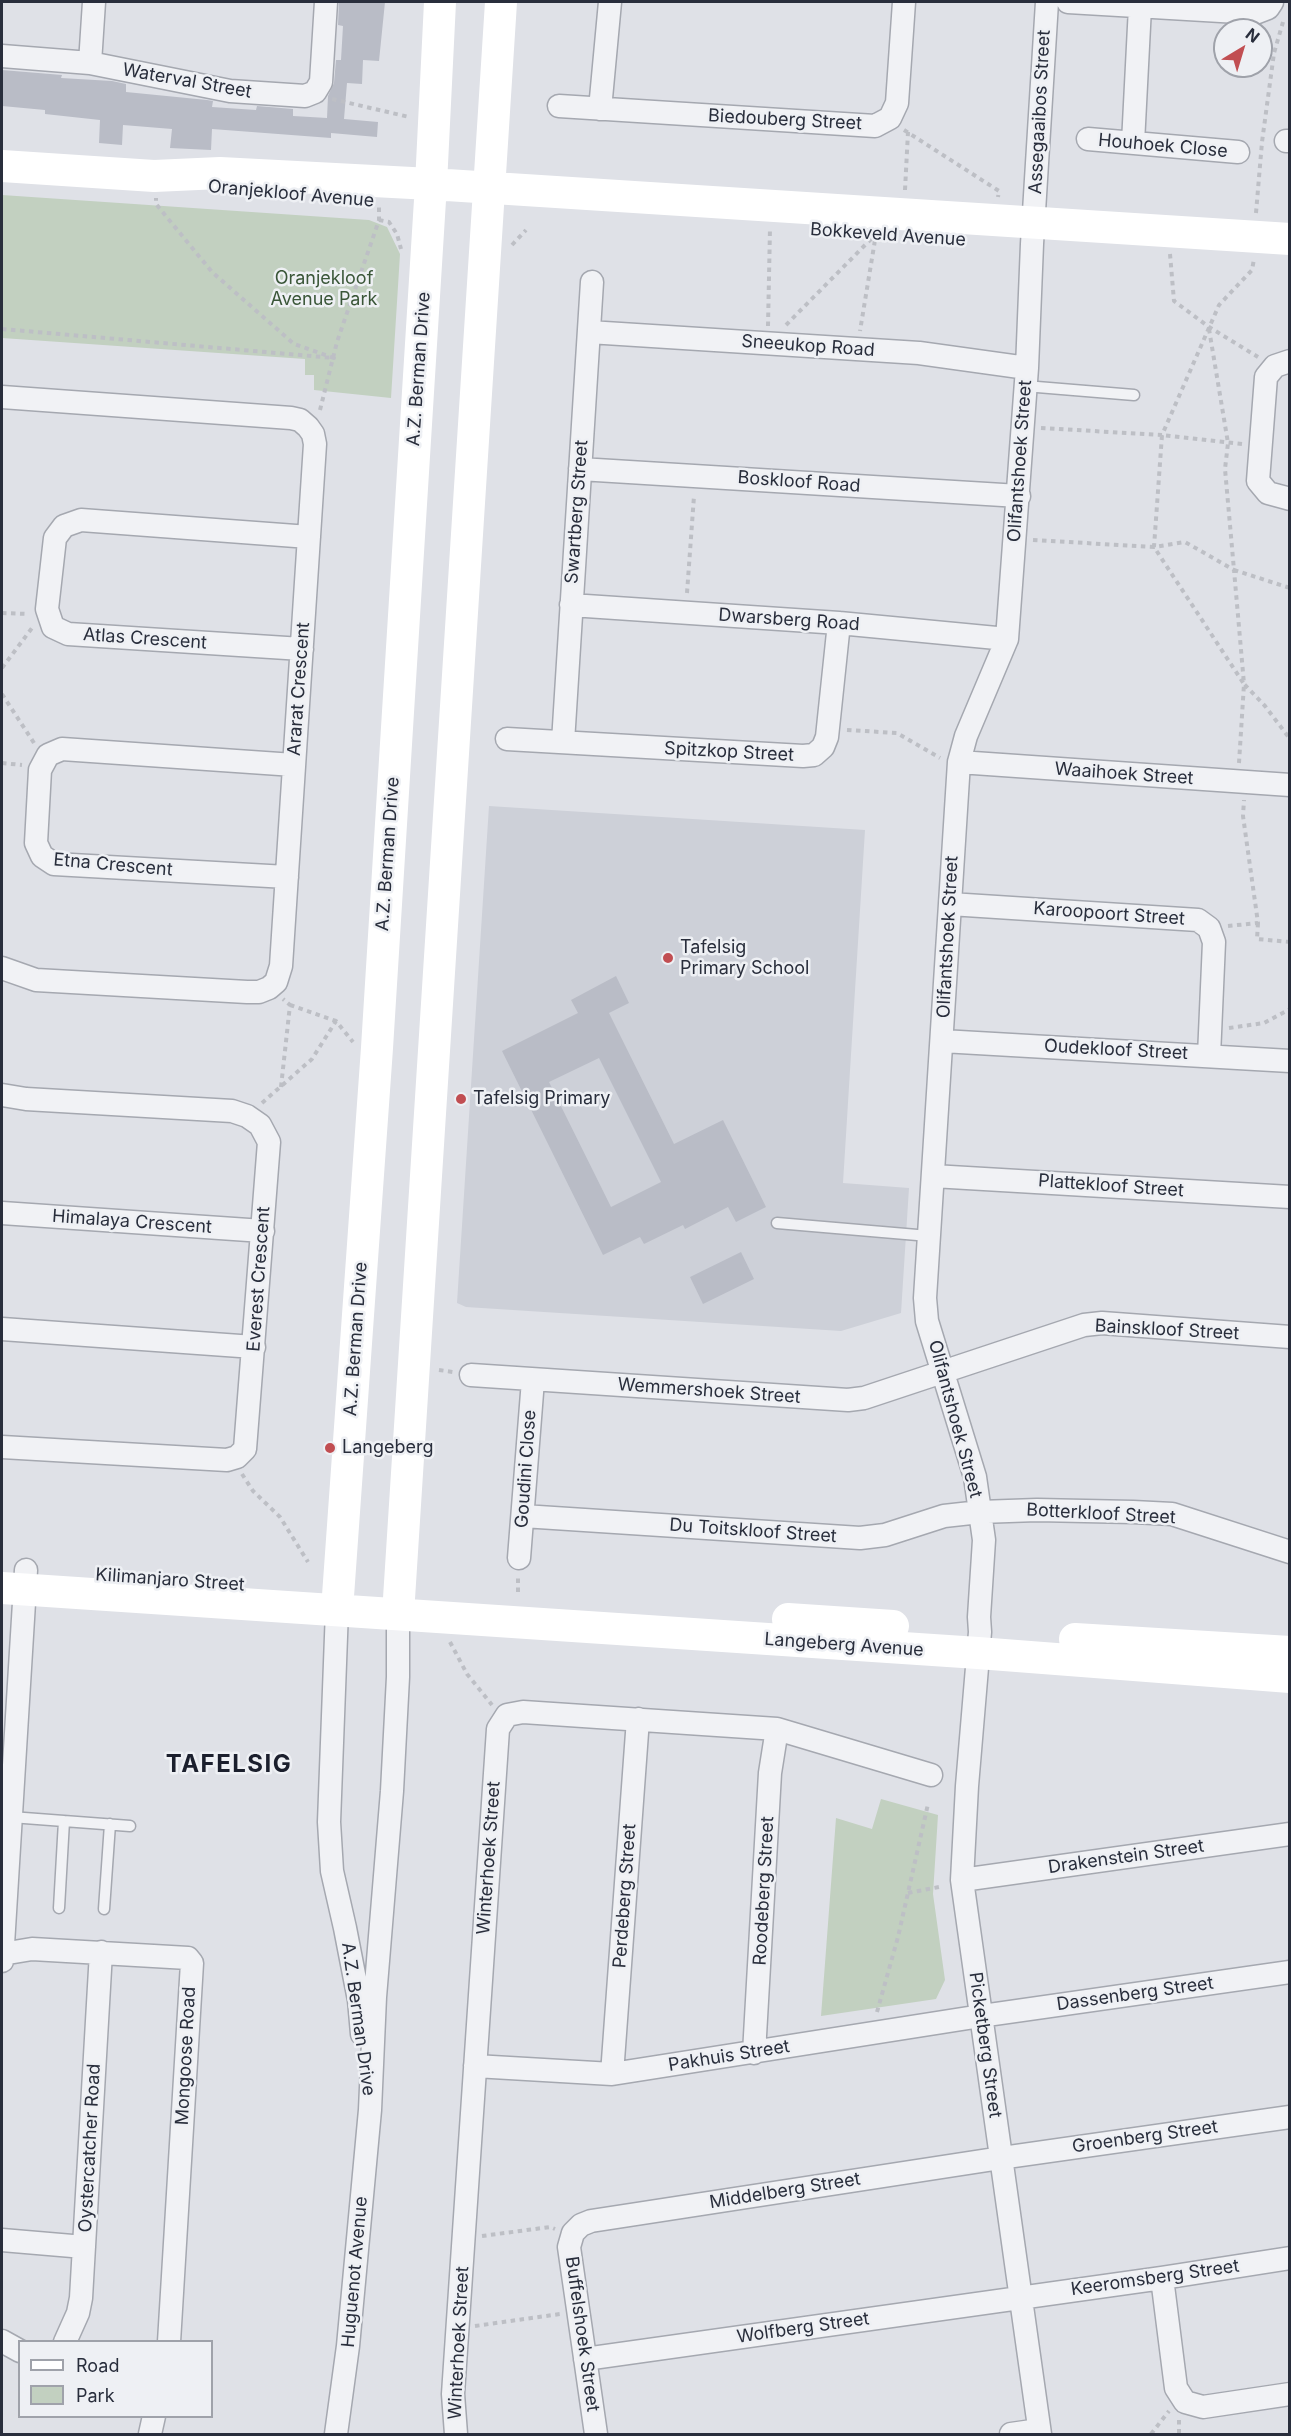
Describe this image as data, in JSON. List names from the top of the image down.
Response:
{
  "streets": {
    "street": [
      "Waterval Street",
      "Assegaaibos Street",
      "Biedouberg Street",
      "Houhoek Close",
      "Oranjekloof Avenue",
      "Bokkeveld Avenue",
      "Sneeukop Road",
      "A.Z. Berman Drive",
      "Olifantshoek Street",
      "Boskloof Road",
      "Swartberg Street",
      "Dwarsberg Road",
      "Atlas Crescent",
      "Ararat Crescent",
      "Spitzkop Street",
      "Waaihoek Street",
      "Etna Crescent",
      "Karoopoort Street",
      "Oudekloof Street",
      "Plattekloof Street",
      "Himalaya Crescent",
      "Everest Crescent",
      "Bainskloof Street",
      "Wemmershoek Street",
      "Goudini Close",
      "Botterkloof Street",
      "Du Toitskloof Street",
      "Kilimanjaro Street",
      "Langeberg Avenue",
      "Drakenstein Street",
      "Winterhoek Street",
      "Roodeberg Street",
      "Perdeberg Street",
      "Dassenberg Street",
      "Picketberg Street",
      "Mongoose Road",
      "Pakhuis Street",
      "Groenberg Street",
      "Oystercatcher Road",
      "Middelberg Street",
      "Huguenot Avenue",
      "Keeromsberg Street",
      "Wolfberg Street",
      "Buffelshoek Street"
    ]
  },
  "crossings": [
    ["Assegaaibos Street", "Bokkeveld Avenue"],
    ["Assegaaibos Street", "Olifantshoek Street"],
    ["Oranjekloof Avenue", "A.Z. Berman Drive"],
    ["Bokkeveld Avenue", "A.Z. Berman Drive"],
    ["Bokkeveld Avenue", "Olifantshoek Street"],
    ["Sneeukop Road", "Olifantshoek Street"],
    ["Sneeukop Road", "Swartberg Street"],
    ["A.Z. Berman Drive", "Kilimanjaro Street"],
    ["A.Z. Berman Drive", "Langeberg Avenue"],
    ["A.Z. Berman Drive", "Huguenot Avenue"],
    ["Olifantshoek Street", "Boskloof Road"],
    ["Olifantshoek Street", "Dwarsberg Road"],
    ["Olifantshoek Street", "Waaihoek Street"],
    ["Olifantshoek Street", "Karoopoort Street"],
    ["Olifantshoek Street", "Oudekloof Street"],
    ["Olifantshoek Street", "Plattekloof Street"],
    ["Olifantshoek Street", "Bainskloof Street"],
    ["Olifantshoek Street", "Wemmershoek Street"],
    ["Olifantshoek Street", "Botterkloof Street"],
    ["Olifantshoek Street", "Du Toitskloof Street"],
    ["Olifantshoek Street", "Langeberg Avenue"],
    ["Olifantshoek Street", "Picketberg Street"],
    ["Boskloof Road", "Swartberg Street"],
    ["Swartberg Street", "Dwarsberg Road"],
    ["Swartberg Street", "Spitzkop Street"],
    ["Atlas Crescent", "Ararat Crescent"],
    ["Ararat Crescent", "Etna Crescent"],
    ["Karoopoort Street", "Oudekloof Street"],
    ["Himalaya Crescent", "Everest Crescent"],
    ["Bainskloof Street", "Wemmershoek Street"],
    ["Wemmershoek Street", "Goudini Close"],
    ["Goudini Close", "Du Toitskloof Street"],
    ["Botterkloof Street", "Du Toitskloof Street"],
    ["Kilimanjaro Street", "Langeberg Avenue"],
    ["Langeberg Avenue", "Picketberg Street"],
    ["Drakenstein Street", "Picketberg Street"],
    ["Winterhoek Street", "Roodeberg Street"],
    ["Winterhoek Street", "Perdeberg Street"],
    ["Winterhoek Street", "Pakhuis Street"],
    ["Roodeberg Street", "Pakhuis Street"],
    ["Perdeberg Street", "Pakhuis Street"],
    ["Dassenberg Street", "Picketberg Street"],
    ["Dassenberg Street", "Pakhuis Street"],
    ["Picketberg Street", "Pakhuis Street"],
    ["Picketberg Street", "Groenberg Street"],
    ["Picketberg Street", "Middelberg Street"],
    ["Picketberg Street", "Keeromsberg Street"],
    ["Picketberg Street", "Wolfberg Street"],
    ["Mongoose Road", "Oystercatcher Road"],
    ["Groenberg Street", "Middelberg Street"],
    ["Middelberg Street", "Buffelshoek Street"],
    ["Keeromsberg Street", "Wolfberg Street"],
    ["Wolfberg Street", "Buffelshoek Street"]
  ],
  "districts": ["TAFELSIG"],
  "parks": ["Oranjekloof Avenue Park"],
  "places": ["Tafelsig Primary School", "Tafelsig Primary", "Langeberg"],
  "legend": ["Road", "Park"],
  "north": "top right"
}
